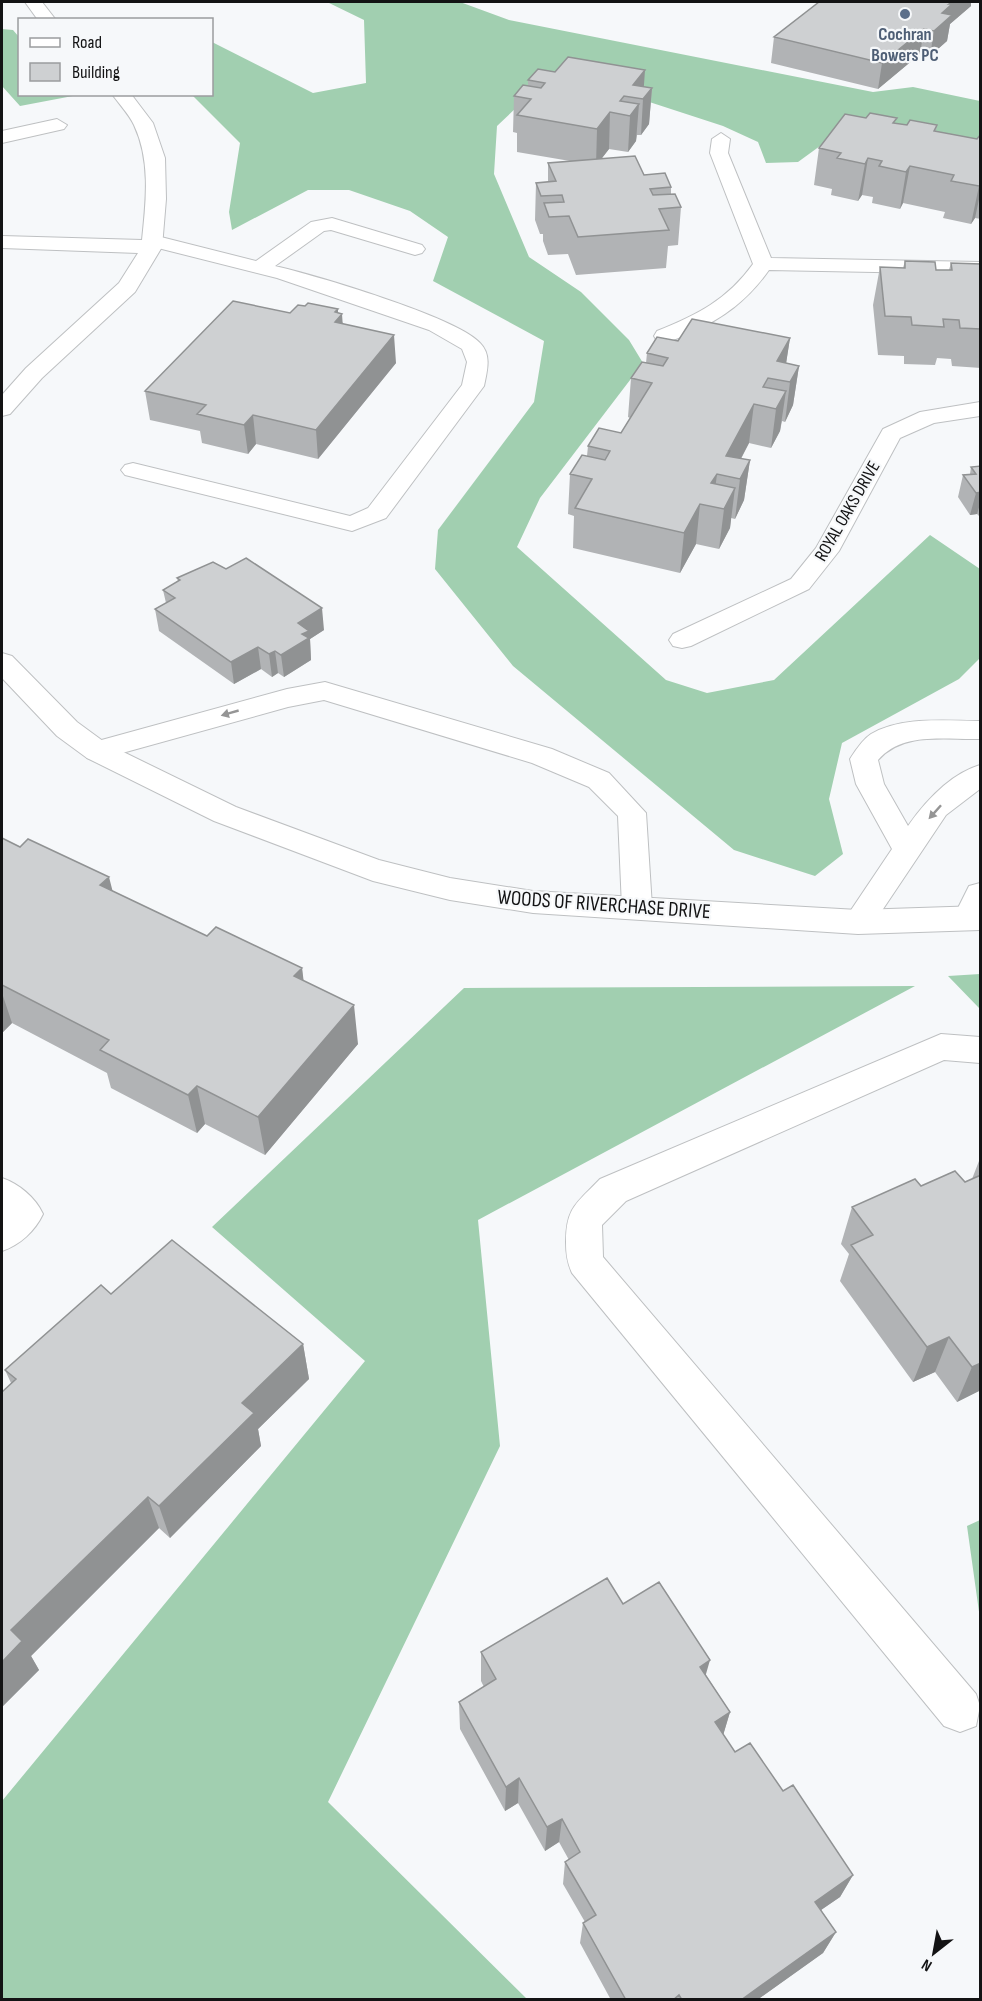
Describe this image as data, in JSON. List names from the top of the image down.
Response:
{
  "streets": {
    "street": ["WOODS OF RIVERCHASE DRIVE"],
    "lane": ["ROYAL OAKS DRIVE"]
  },
  "places": ["Cochran Bowers PC"],
  "legend": ["Road", "Building"],
  "north": "bottom left"
}
